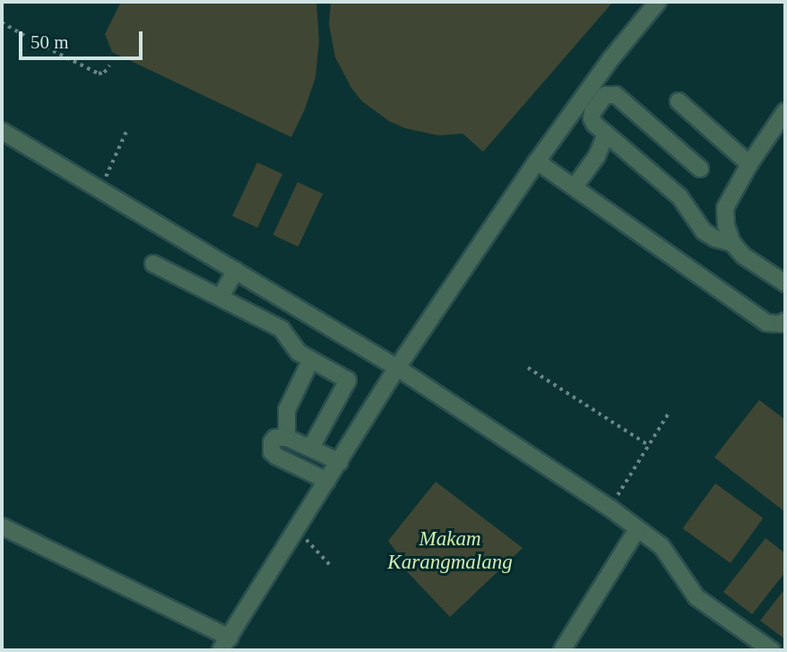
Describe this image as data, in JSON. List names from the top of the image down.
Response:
{
  "parks": ["Makam Karangmalang"],
  "scale_bar": "50 m"
}
